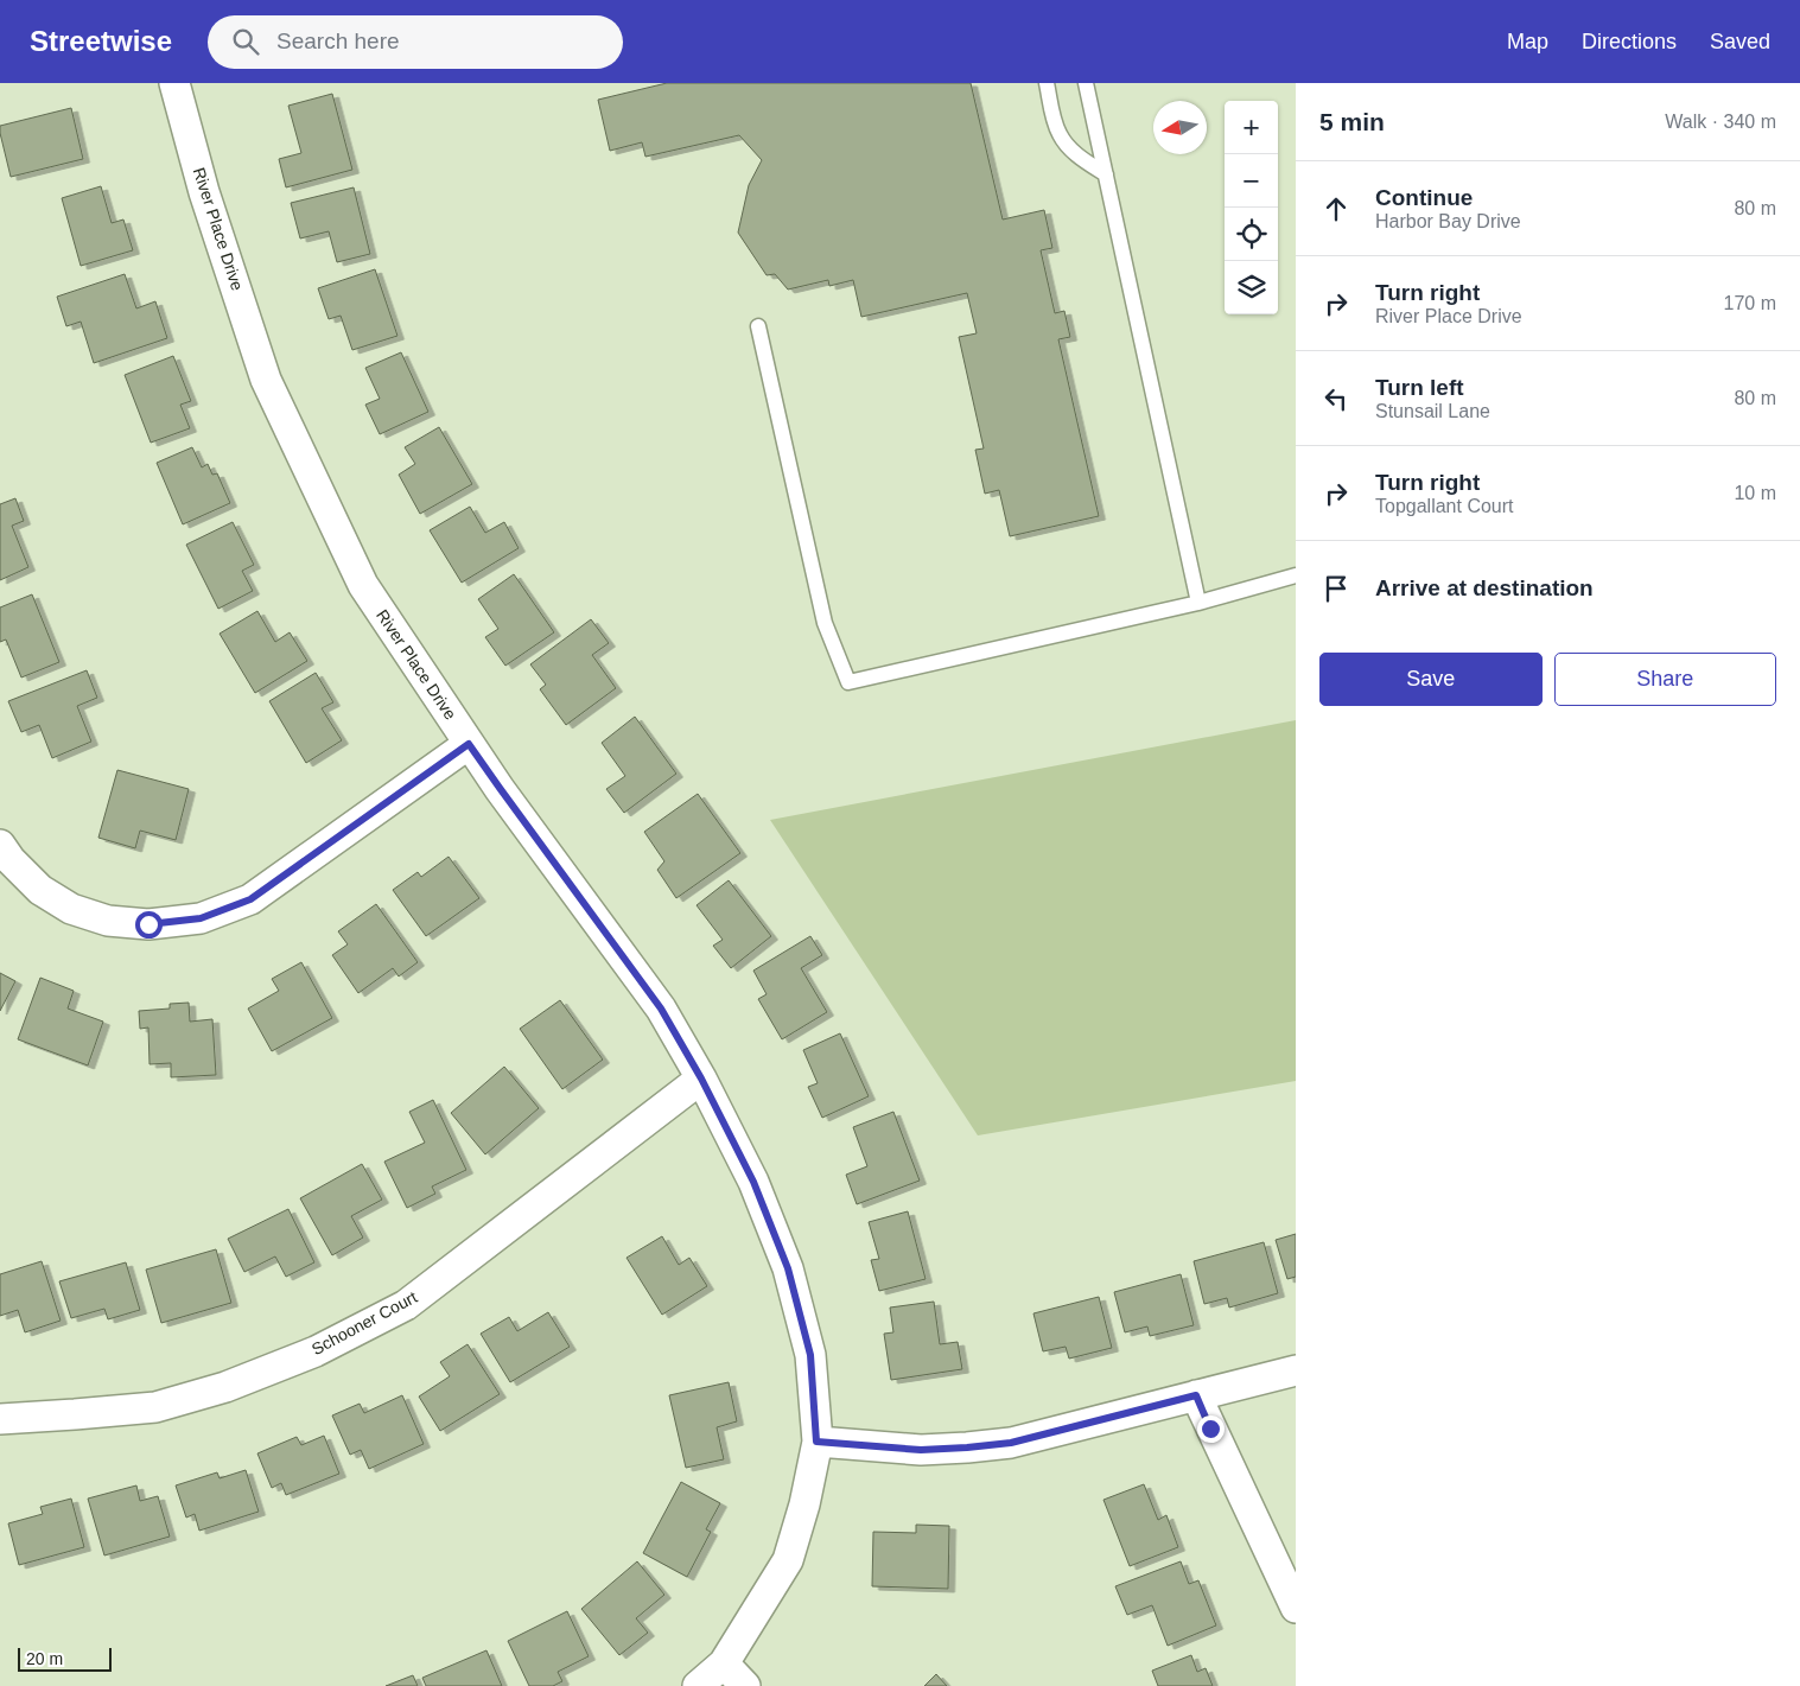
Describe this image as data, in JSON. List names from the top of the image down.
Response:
{
  "streets": {
    "street": ["River Place Drive", "Schooner Court"]
  },
  "crossings": [
    ["River Place Drive", "Schooner Court"]
  ],
  "scale_bar": "20 m",
  "north": "left",
  "page": {
    "header": "Streetwise",
    "search": "Search here",
    "nav": ["Map", "Directions", "Saved"],
    "heading": ["5 min", "Walk · 340 m"],
    "map_buttons": ["+", "−"],
    "list": [
      ["Continue", "Harbor Bay Drive", "80 m"],
      ["Turn right", "River Place Drive", "170 m"],
      ["Turn left", "Stunsail Lane", "80 m"],
      ["Turn right", "Topgallant Court", "10 m"],
      "Arrive at destination"
    ],
    "buttons": ["Save", "Share"],
    "scale": "20 m"
  }
}
